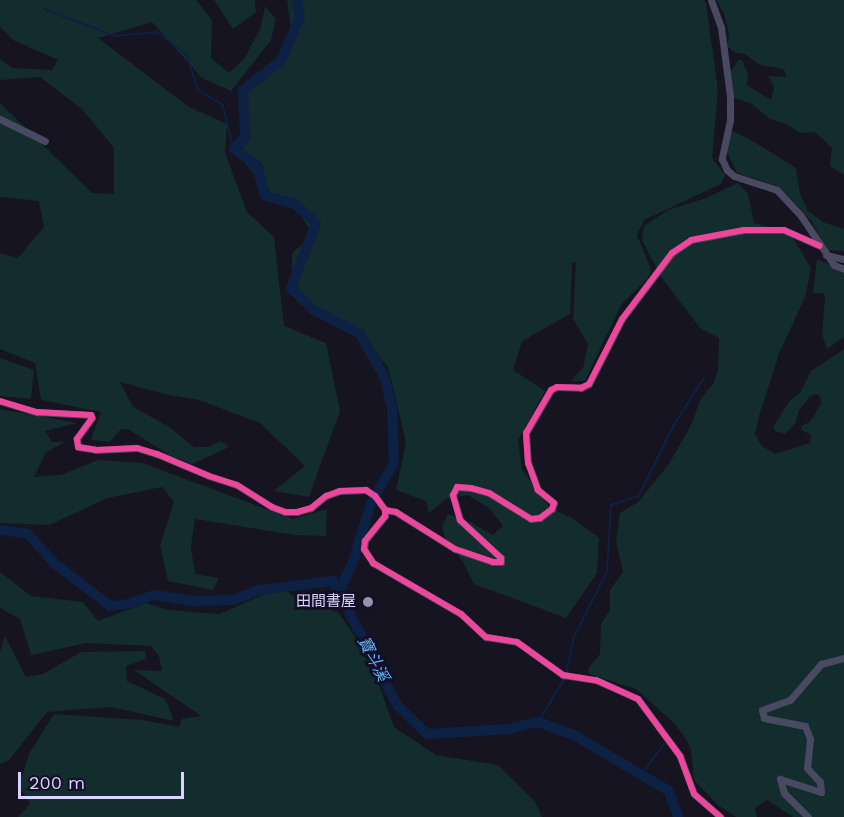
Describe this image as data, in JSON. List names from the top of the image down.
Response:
{
  "water": ["寶斗溪"],
  "places": ["田間書屋"],
  "scale_bar": "200 m"
}
